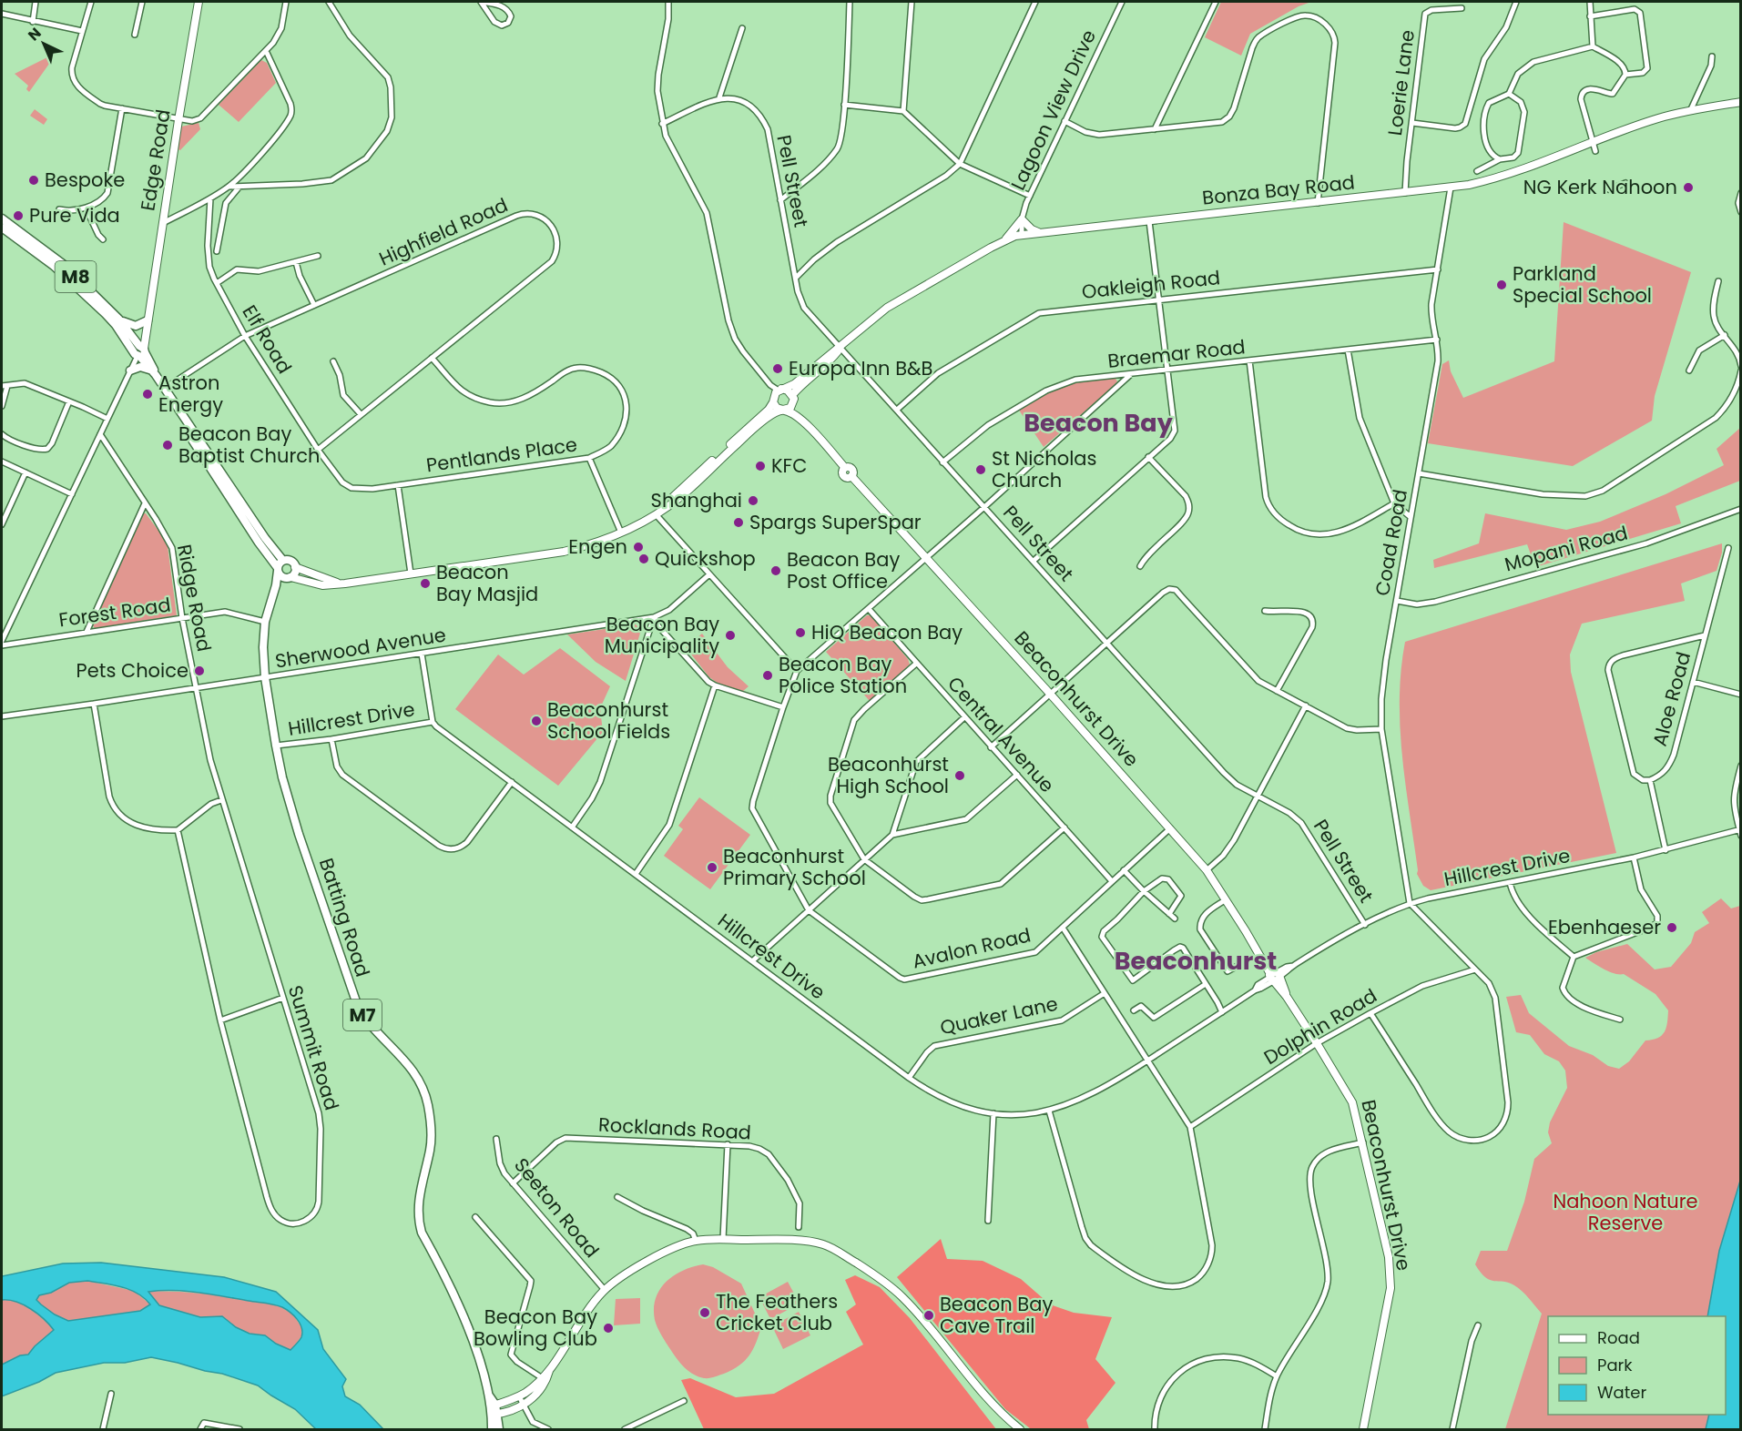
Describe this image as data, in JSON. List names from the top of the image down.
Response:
{
  "streets": {
    "main road": ["M8", "Batting Road", "M7"],
    "street": [
      "Loerie Lane",
      "Lagoon View Drive",
      "Edge Road",
      "Pell Street",
      "Bonza Bay Road",
      "Highfield Road",
      "Oakleigh Road",
      "Elf Road",
      "Braemar Road",
      "Pentlands Place",
      "Coad Road",
      "Mopani Road",
      "Ridge Road",
      "Forest Road",
      "Sherwood Avenue",
      "Beaconhurst Drive",
      "Aloe Road",
      "Hillcrest Drive",
      "Central Avenue",
      "Avalon Road",
      "Quaker Lane",
      "Dolphin Road",
      "Summit Road",
      "Rocklands Road",
      "Seeton Road"
    ]
  },
  "crossings": [
    ["Loerie Lane", "Bonza Bay Road"],
    ["Lagoon View Drive", "Bonza Bay Road"],
    ["Edge Road", "M8"],
    ["Edge Road", "Ridge Road"],
    ["Edge Road", "Forest Road"],
    ["Pell Street", "Bonza Bay Road"],
    ["Pell Street", "Oakleigh Road"],
    ["Pell Street", "Braemar Road"],
    ["Pell Street", "Hillcrest Drive"],
    ["Pell Street", "Avalon Road"],
    ["Bonza Bay Road", "Coad Road"],
    ["Highfield Road", "M8"],
    ["Highfield Road", "Elf Road"],
    ["Highfield Road", "Pentlands Place"],
    ["M8", "Batting Road"],
    ["Oakleigh Road", "Coad Road"],
    ["Elf Road", "Pentlands Place"],
    ["Braemar Road", "Coad Road"],
    ["Braemar Road", "Avalon Road"],
    ["Coad Road", "Mopani Road"],
    ["Coad Road", "Hillcrest Drive"],
    ["Ridge Road", "Forest Road"],
    ["Ridge Road", "Sherwood Avenue"],
    ["Ridge Road", "Summit Road"],
    ["Forest Road", "Batting Road"],
    ["Sherwood Avenue", "Batting Road"],
    ["Sherwood Avenue", "Summit Road"],
    ["Beaconhurst Drive", "Hillcrest Drive"],
    ["Beaconhurst Drive", "Avalon Road"],
    ["Beaconhurst Drive", "Dolphin Road"],
    ["Hillcrest Drive", "Batting Road"],
    ["Hillcrest Drive", "Quaker Lane"],
    ["Central Avenue", "Avalon Road"],
    ["Rocklands Road", "Seeton Road"]
  ],
  "districts": ["Beacon Bay", "Beaconhurst"],
  "parks": ["Nahoon Nature Reserve"],
  "places": [
    "Bespoke",
    "NG Kerk Nahoon",
    "Pure Vida",
    "Parkland Special School",
    "Europa Inn B&B",
    "Astron Energy",
    "Beacon Bay Baptist Church",
    "KFC",
    "St Nicholas Church",
    "Shanghai",
    "Spargs SuperSpar",
    "Engen",
    "Quickshop",
    "Beacon Bay Post Office",
    "Beacon Bay Masjid",
    "HiQ Beacon Bay",
    "Beacon Bay Municipality",
    "Pets Choice",
    "Beacon Bay Police Station",
    "Beaconhurst School Fields",
    "Beaconhurst High School",
    "Beaconhurst Primary School",
    "Ebenhaeser",
    "The Feathers Cricket Club",
    "Beacon Bay Cave Trail",
    "Beacon Bay Bowling Club"
  ],
  "legend": ["Road", "Park", "Water"],
  "north": "top left"
}
